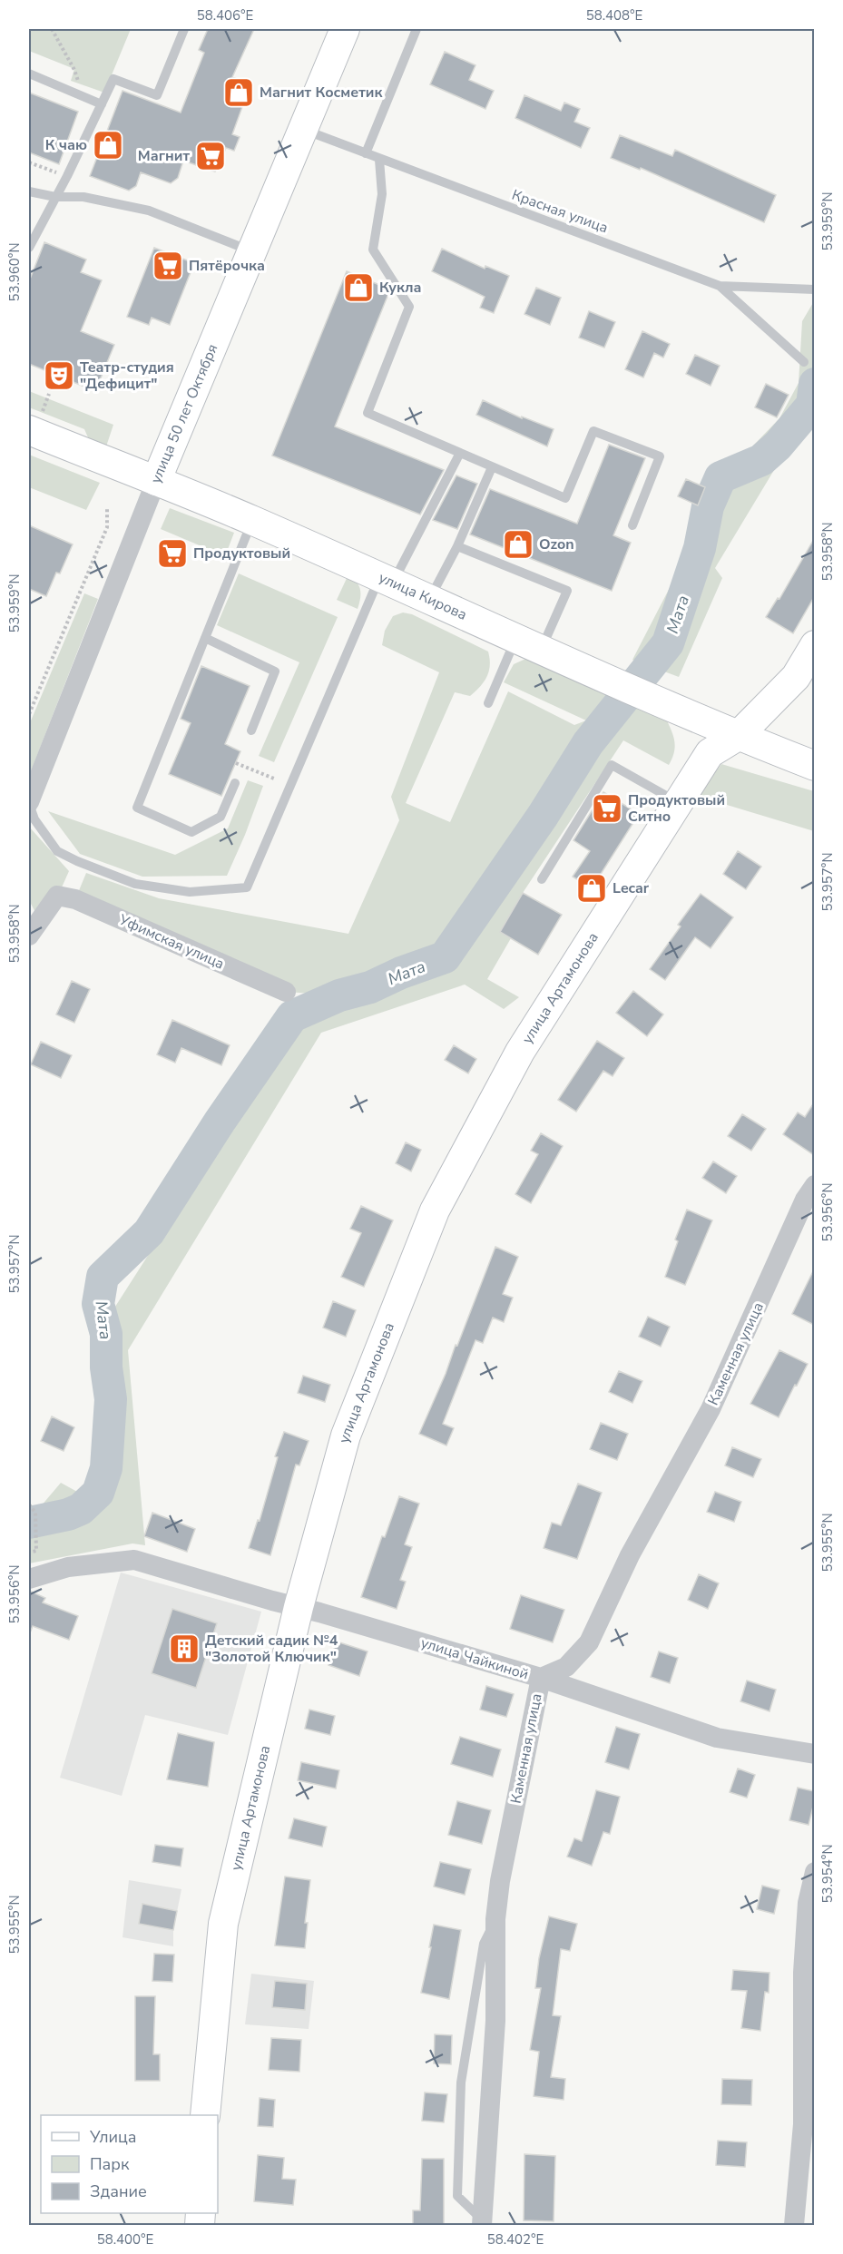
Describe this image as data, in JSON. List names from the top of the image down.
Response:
{
  "streets": {
    "street": [
      "улица 50 лет Октября",
      "улица Кирова",
      "Уфимская улица",
      "улица Артамонова",
      "Каменная улица",
      "улица Чайкиной"
    ],
    "lane": ["Красная улица"]
  },
  "crossings": [
    ["Красная улица", "улица 50 лет Октября"],
    ["улица 50 лет Октября", "улица Кирова"],
    ["улица Кирова", "улица Артамонова"],
    ["улица Артамонова", "улица Чайкиной"],
    ["Каменная улица", "улица Чайкиной"]
  ],
  "water": ["Мата"],
  "places": {
    "shop": [
      "Магнит Косметик",
      "К чаю",
      "Кукла",
      "Ozon",
      "Lecar"
    ],
    "supermarket": [
      "Магнит",
      "Пятёрочка",
      "Продуктовый",
      "Продуктовый Ситно"
    ],
    "theatre": ["Театр-студия \"Дефицит\""],
    "building": ["Детский садик №4 \"Золотой Ключик\""]
  },
  "legend": ["Улица", "Парк", "Здание"],
  "coordinates": [
    "58.406°E",
    "58.408°E",
    "53.959°N",
    "53.960°N",
    "53.958°N",
    "53.957°N",
    "53.956°N",
    "53.955°N",
    "53.954°N",
    "58.400°E",
    "58.402°E"
  ]
}
